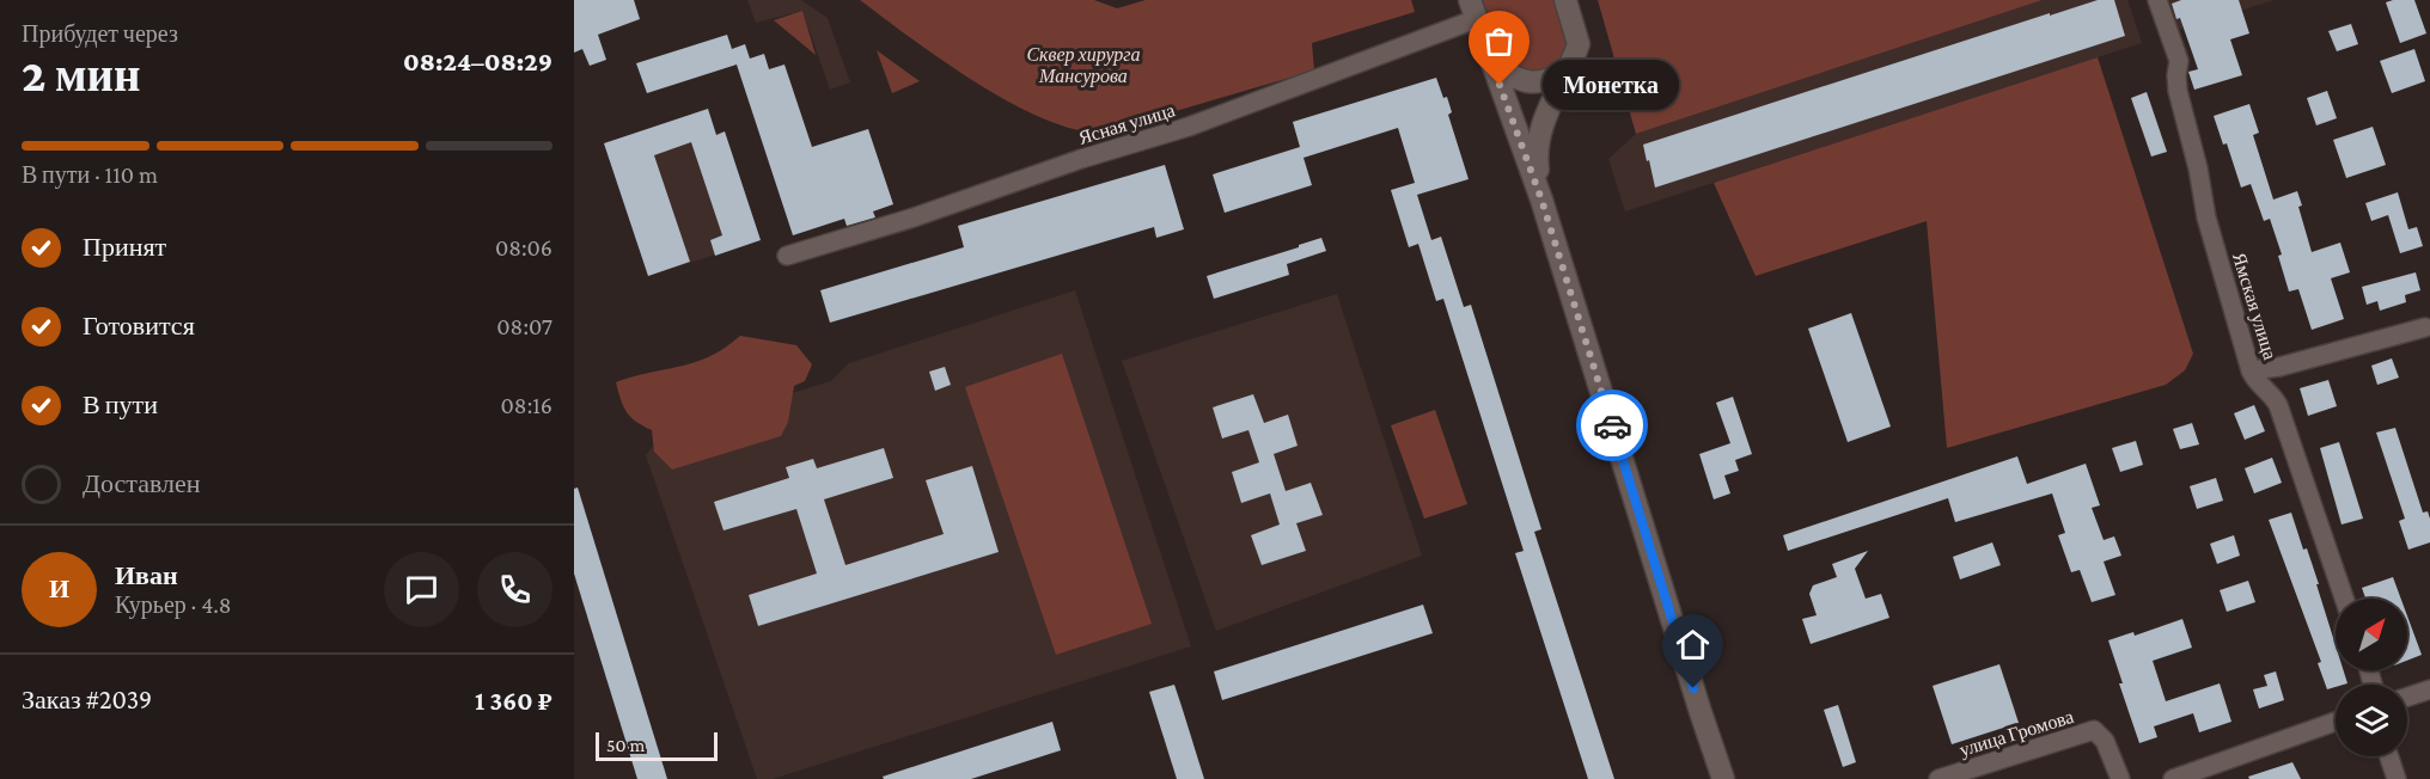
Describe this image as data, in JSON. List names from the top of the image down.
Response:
{
  "streets": {
    "street": ["Ясная улица", "Ямская улица", "улица Громова"]
  },
  "parks": ["Сквер хирурга Мансурова"],
  "places": ["Монетка"],
  "scale_bar": "50 m",
  "north": "top right",
  "page": {
    "heading": ["2 мин", "Прибудет через", "08:24–08:29"],
    "panel": [
      "Иван",
      "Курьер · 4.8",
      "Заказ #2039",
      "1 360 ₽"
    ],
    "bubble": "Монетка",
    "bar": "В пути · 110 m",
    "list": [
      ["Принят", "08:06"],
      ["Готовится", "08:07"],
      ["В пути", "08:16"],
      "Доставлен"
    ],
    "round": "И",
    "scale": "50 m"
  }
}
